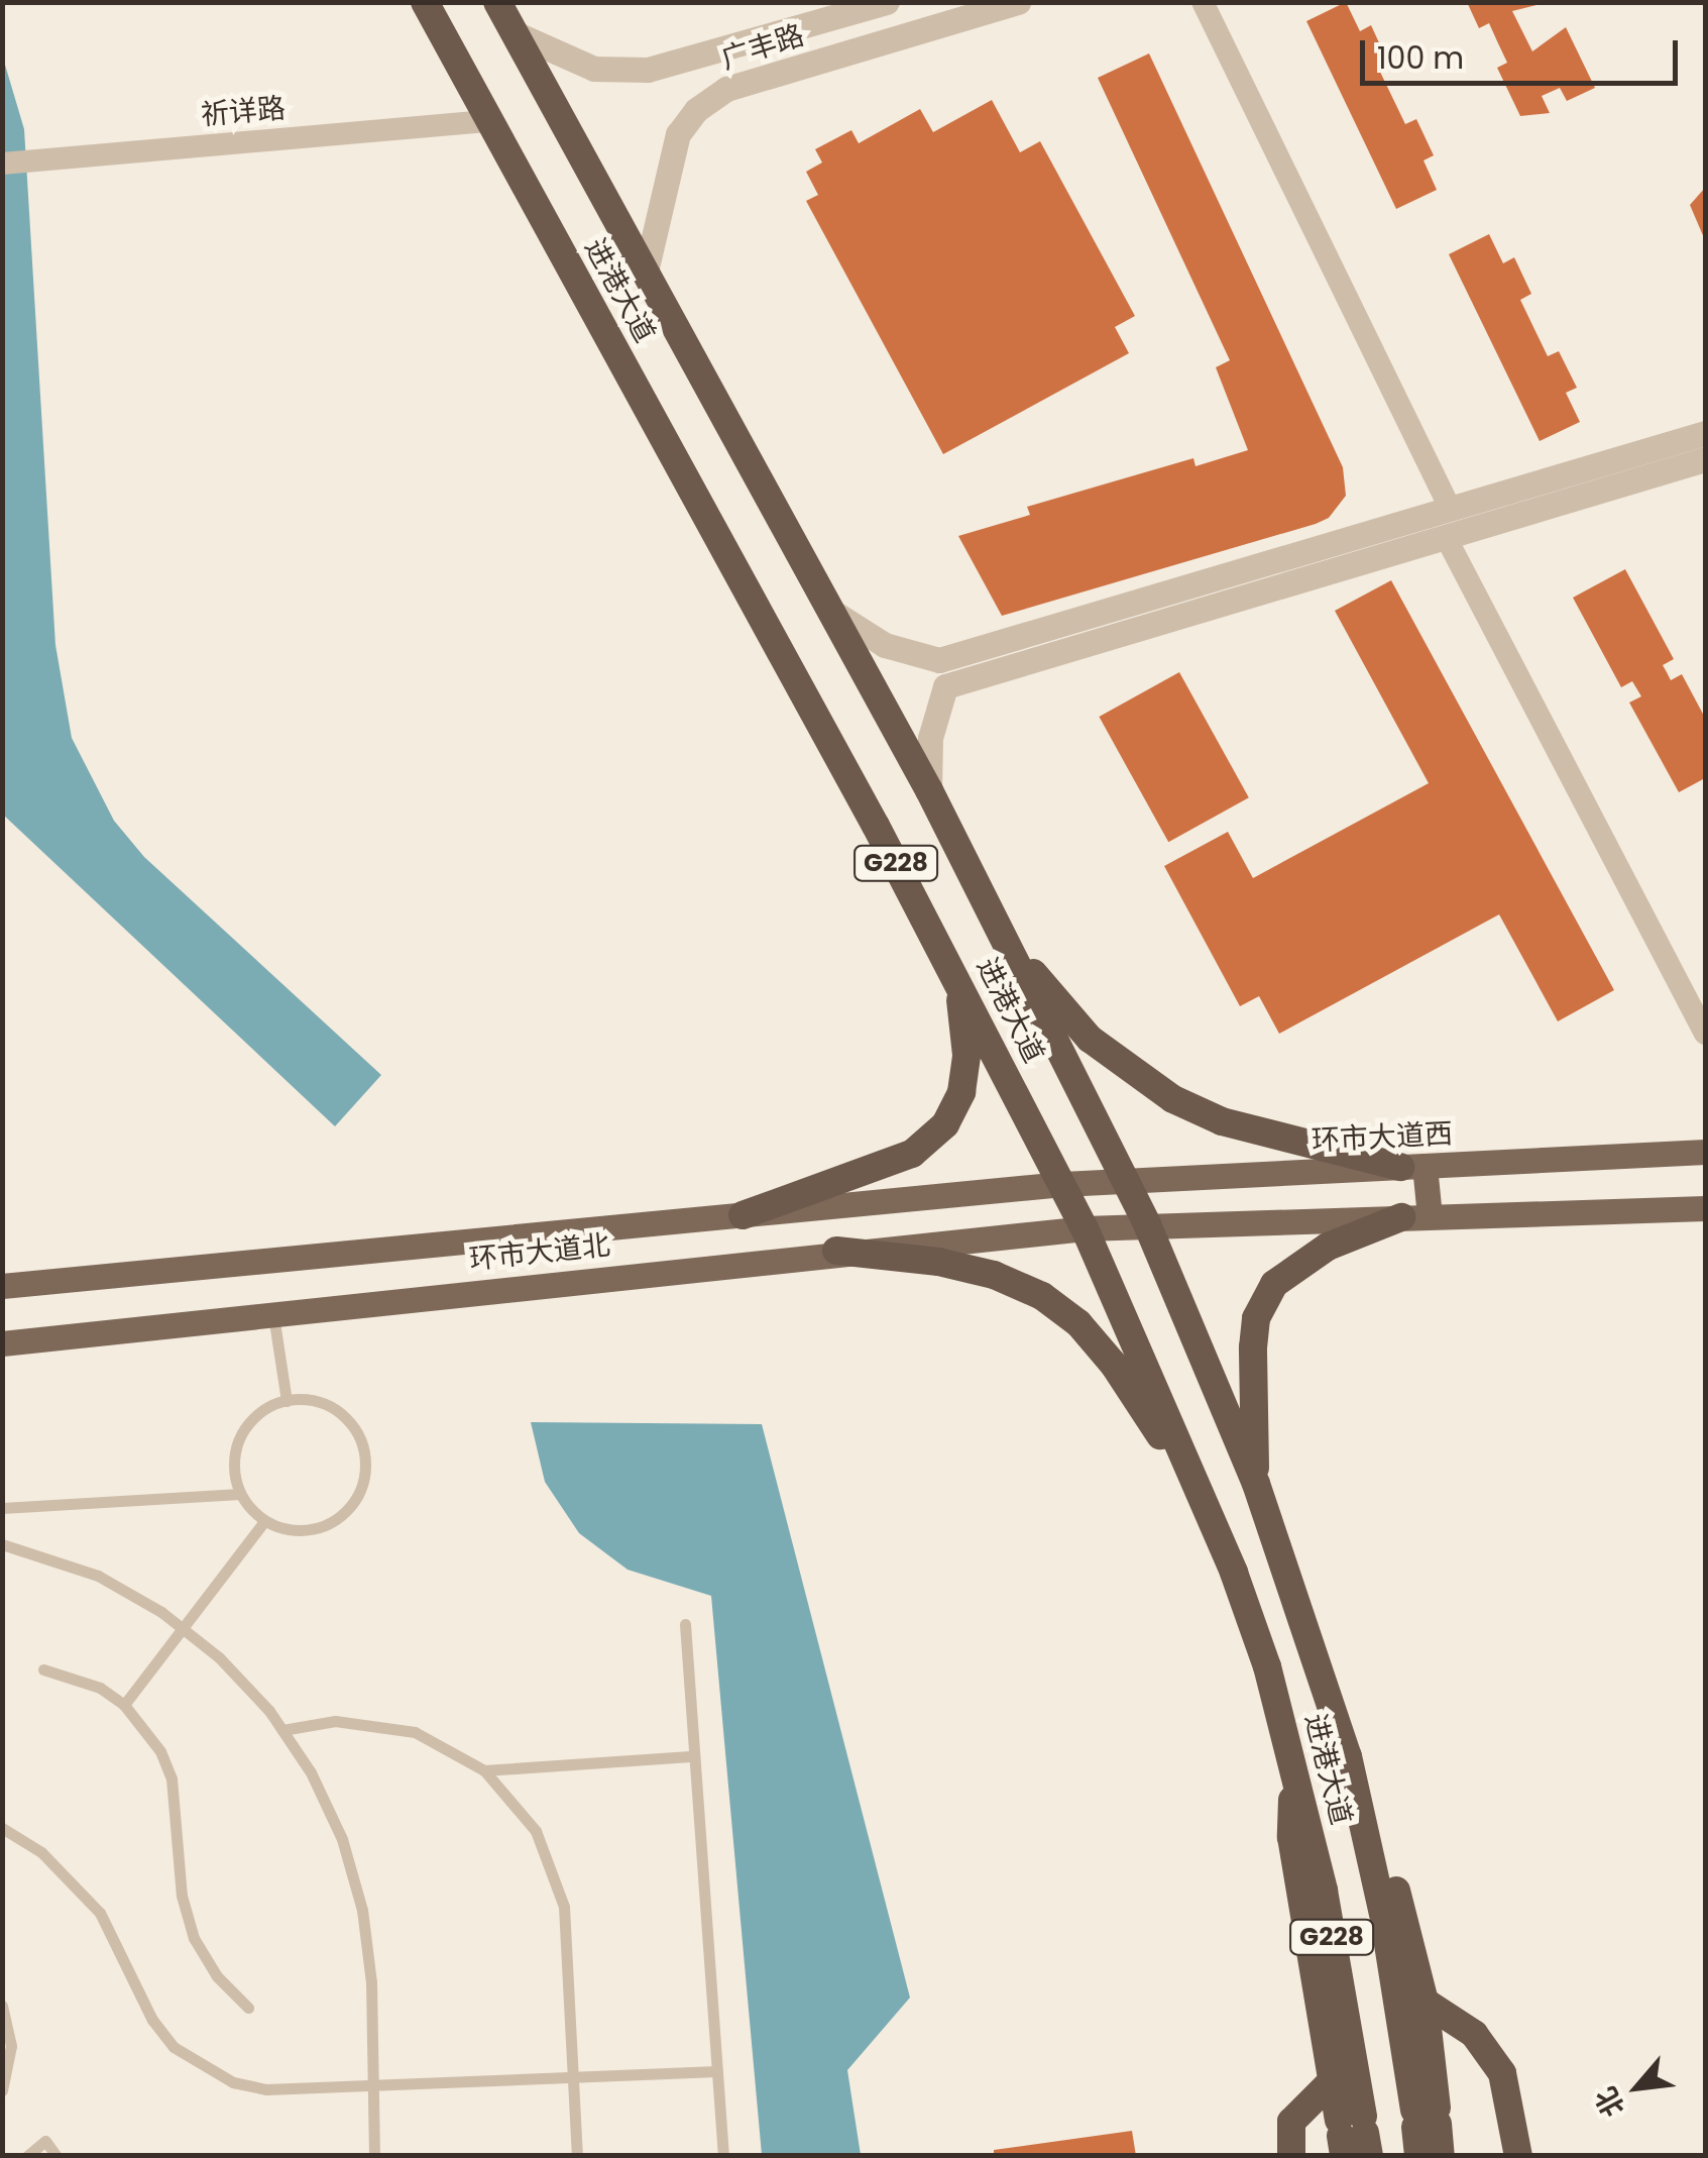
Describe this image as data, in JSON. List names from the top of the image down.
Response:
{
  "streets": {
    "highway": ["进港大道", "G228"],
    "main road": ["环市大道西", "环市大道北"],
    "street": ["广丰路", "祈详路"]
  },
  "crossings": [
    ["广丰路", "进港大道"],
    ["祈详路", "进港大道"],
    ["进港大道", "环市大道西"],
    ["进港大道", "环市大道北"],
    ["环市大道西", "环市大道北"]
  ],
  "scale_bar": "100 m",
  "north": "bottom left"
}
